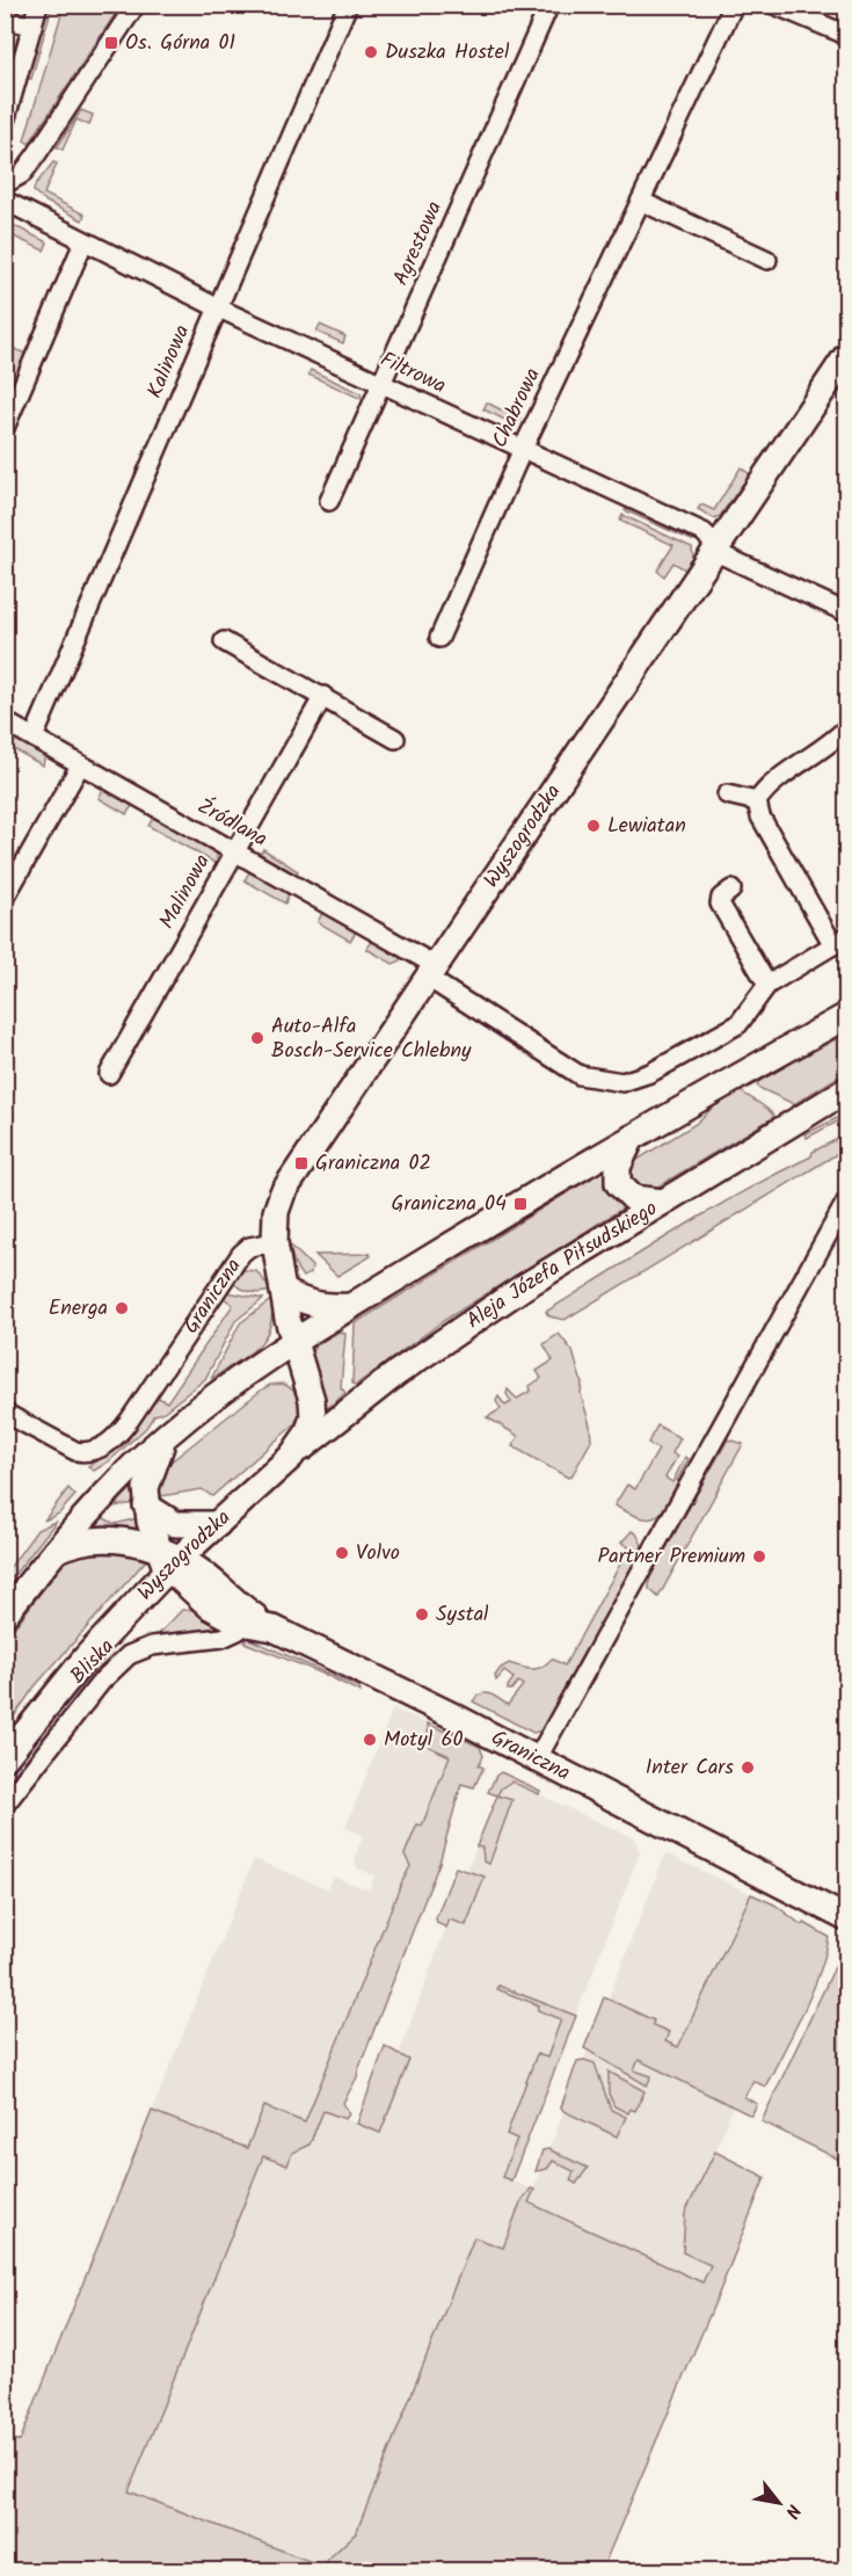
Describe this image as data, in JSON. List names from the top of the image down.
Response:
{
  "streets": {
    "street": [
      "Agrestowa",
      "Kalinowa",
      "Filtrowa",
      "Chabrowa",
      "Źródlana",
      "Wyszogrodzka",
      "Malinowa",
      "Aleja Józefa Piłsudskiego",
      "Graniczna",
      "Bliska"
    ]
  },
  "crossings": [
    ["Agrestowa", "Filtrowa"],
    ["Kalinowa", "Filtrowa"],
    ["Kalinowa", "Źródlana"],
    ["Filtrowa", "Chabrowa"],
    ["Filtrowa", "Wyszogrodzka"],
    ["Źródlana", "Wyszogrodzka"],
    ["Źródlana", "Malinowa"],
    ["Wyszogrodzka", "Aleja Józefa Piłsudskiego"],
    ["Wyszogrodzka", "Graniczna"],
    ["Graniczna", "Bliska"]
  ],
  "places": {
    "transit": ["Os. Górna 01", "Graniczna 02", "Graniczna 04"],
    "other": [
      "Duszka Hostel",
      "Lewiatan",
      "Auto-Alfa Bosch-Service Chlebny",
      "Energa",
      "Volvo",
      "Partner Premium",
      "Systal",
      "Motyl 60",
      "Inter Cars"
    ]
  },
  "north": "bottom right"
}
